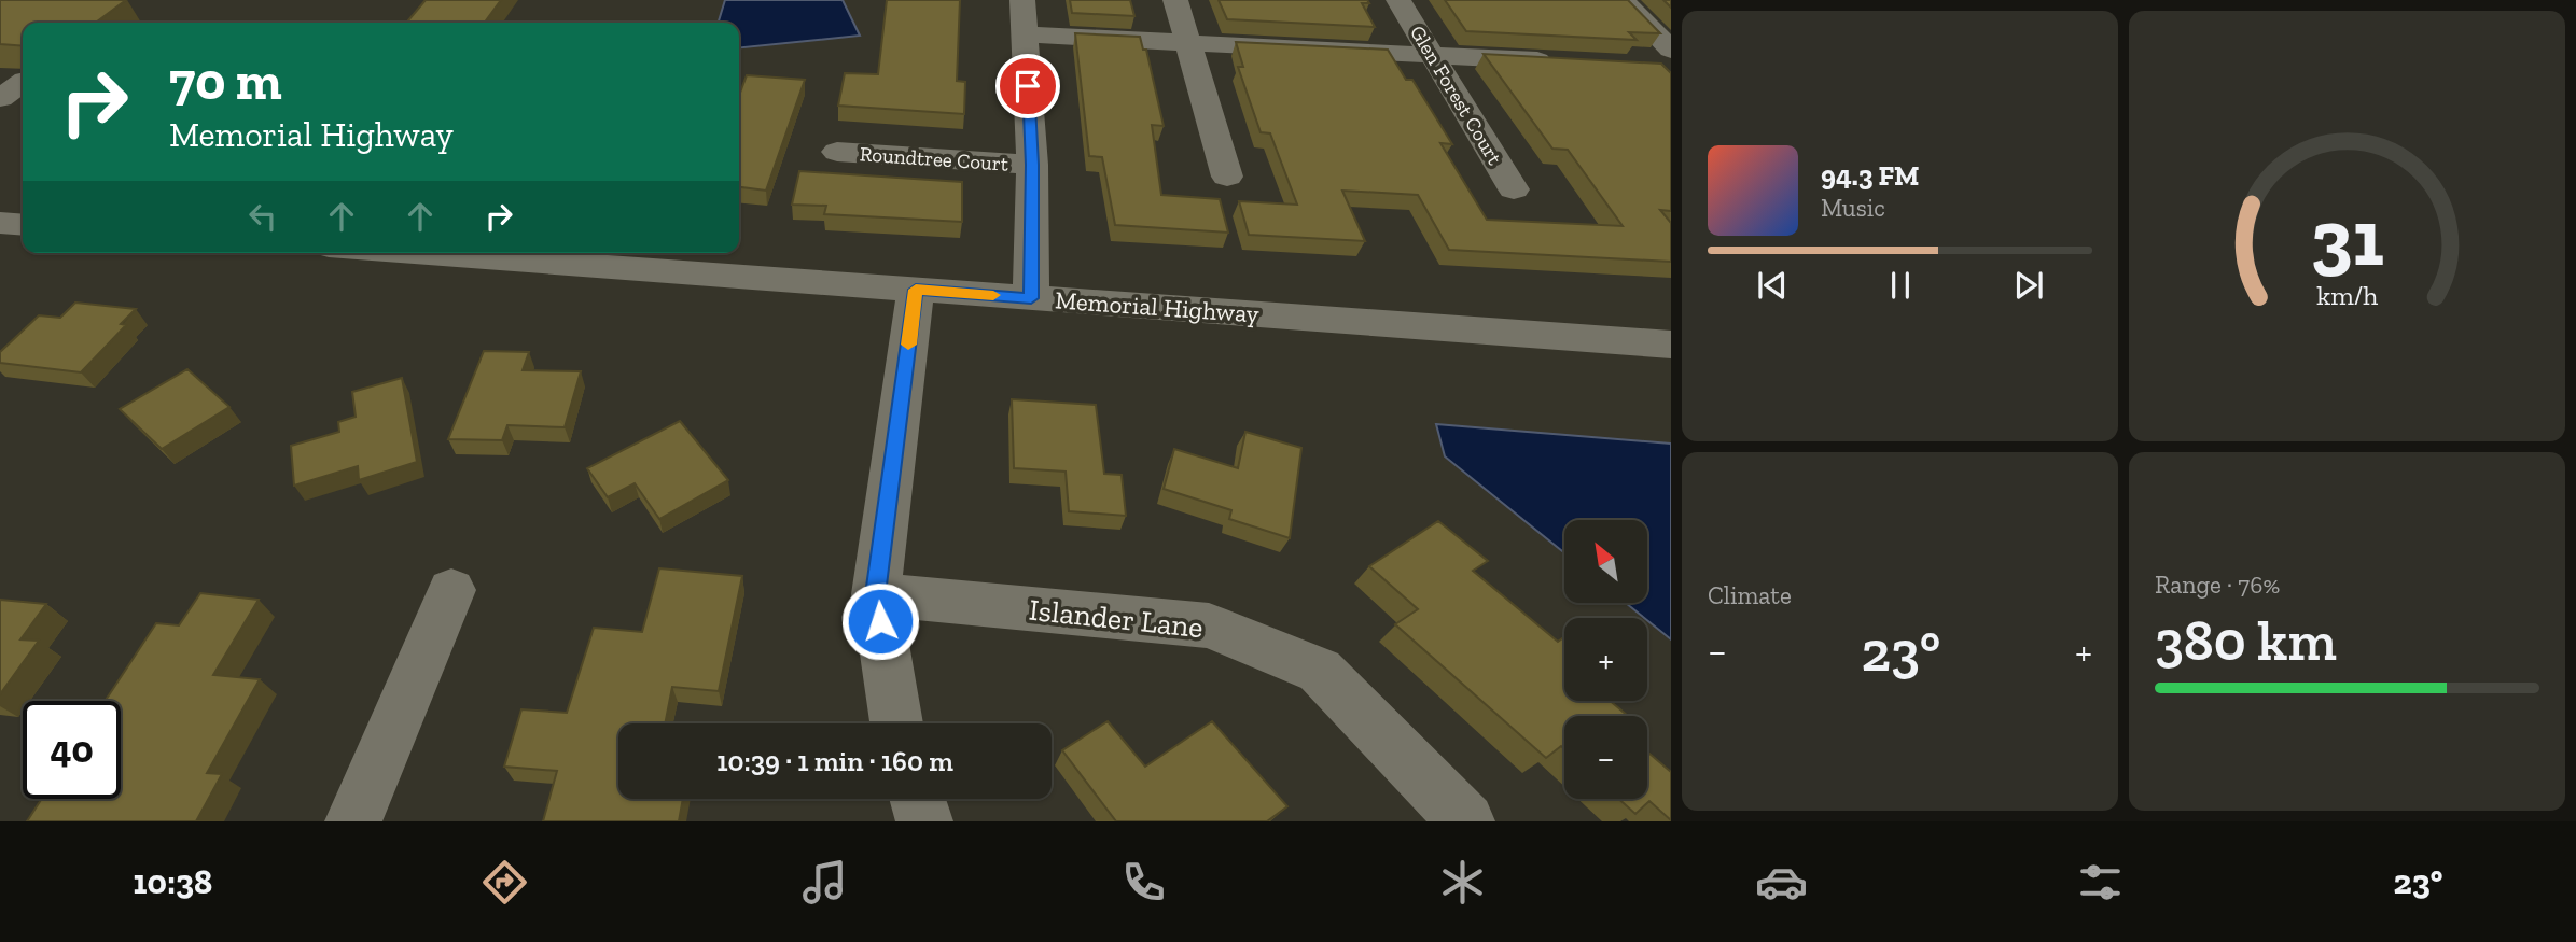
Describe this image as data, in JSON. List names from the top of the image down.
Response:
{
  "streets": {
    "street": [
      "Glen Forest Court",
      "Roundtree Court",
      "Memorial Highway",
      "Islander Lane"
    ]
  },
  "north": "top left",
  "page": {
    "turn": ["70 m", "Memorial Highway"],
    "song": ["94.3 FM", "Music"],
    "tile": [
      "Climate",
      ["Range · 76%", "380 km"]
    ],
    "map_buttons": ["+", "−"],
    "heat": ["−", "23°", "+"],
    "limit": "40",
    "trip": "10:39 · 1 min · 160 m",
    "tabs": ["10:38", "23°"],
    "gauge": ["31", "km/h"]
  }
}
